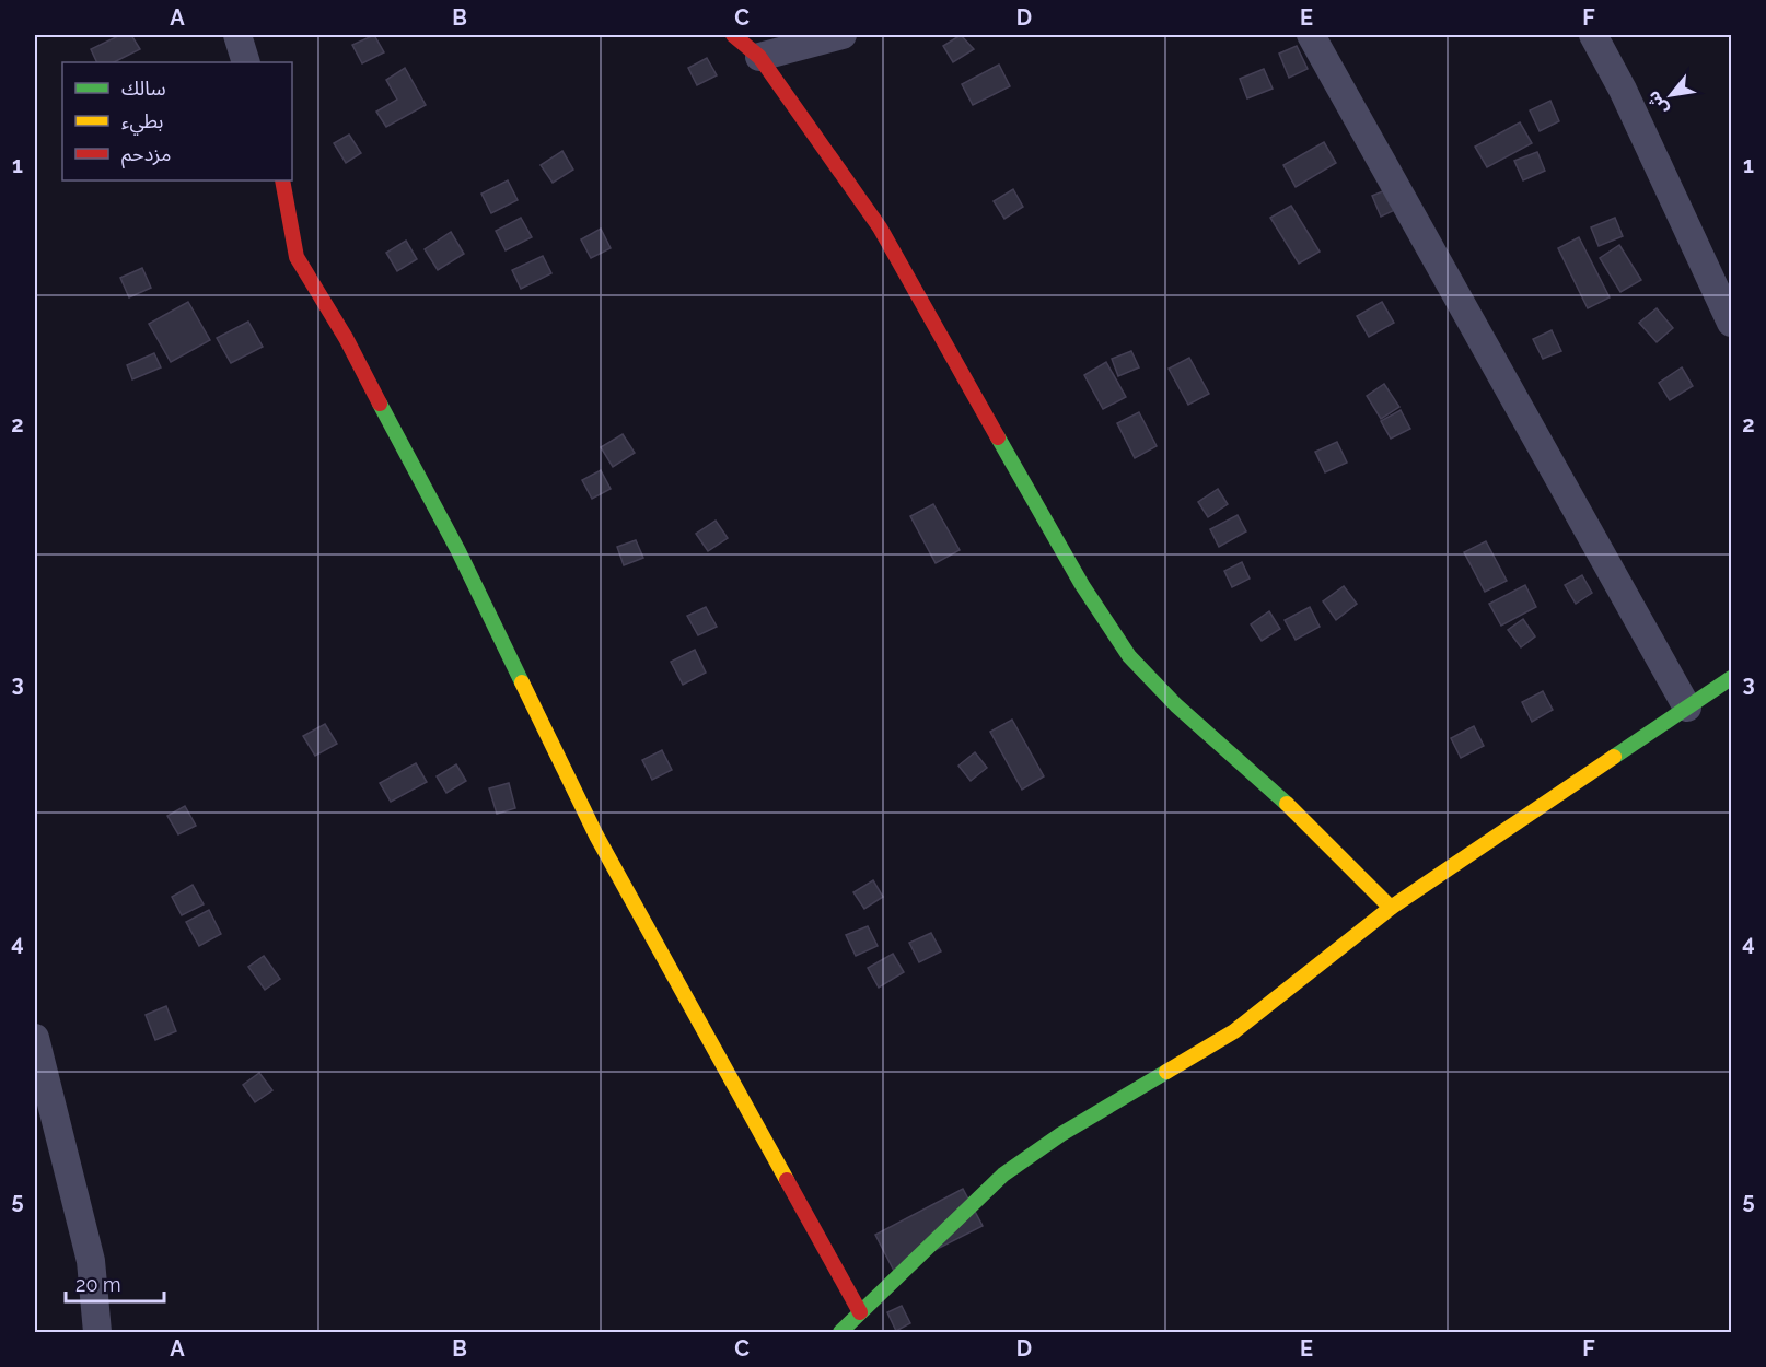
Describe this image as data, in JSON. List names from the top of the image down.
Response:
{
  "legend": ["سالك", "بطيء", "مزدحم"],
  "scale_bar": "20 m",
  "north": "bottom left",
  "grid": {
    "columns": [
      "A",
      "B",
      "C",
      "D",
      "E",
      "F"
    ],
    "rows": [
      "1",
      "2",
      "3",
      "4",
      "5"
    ]
  }
}
